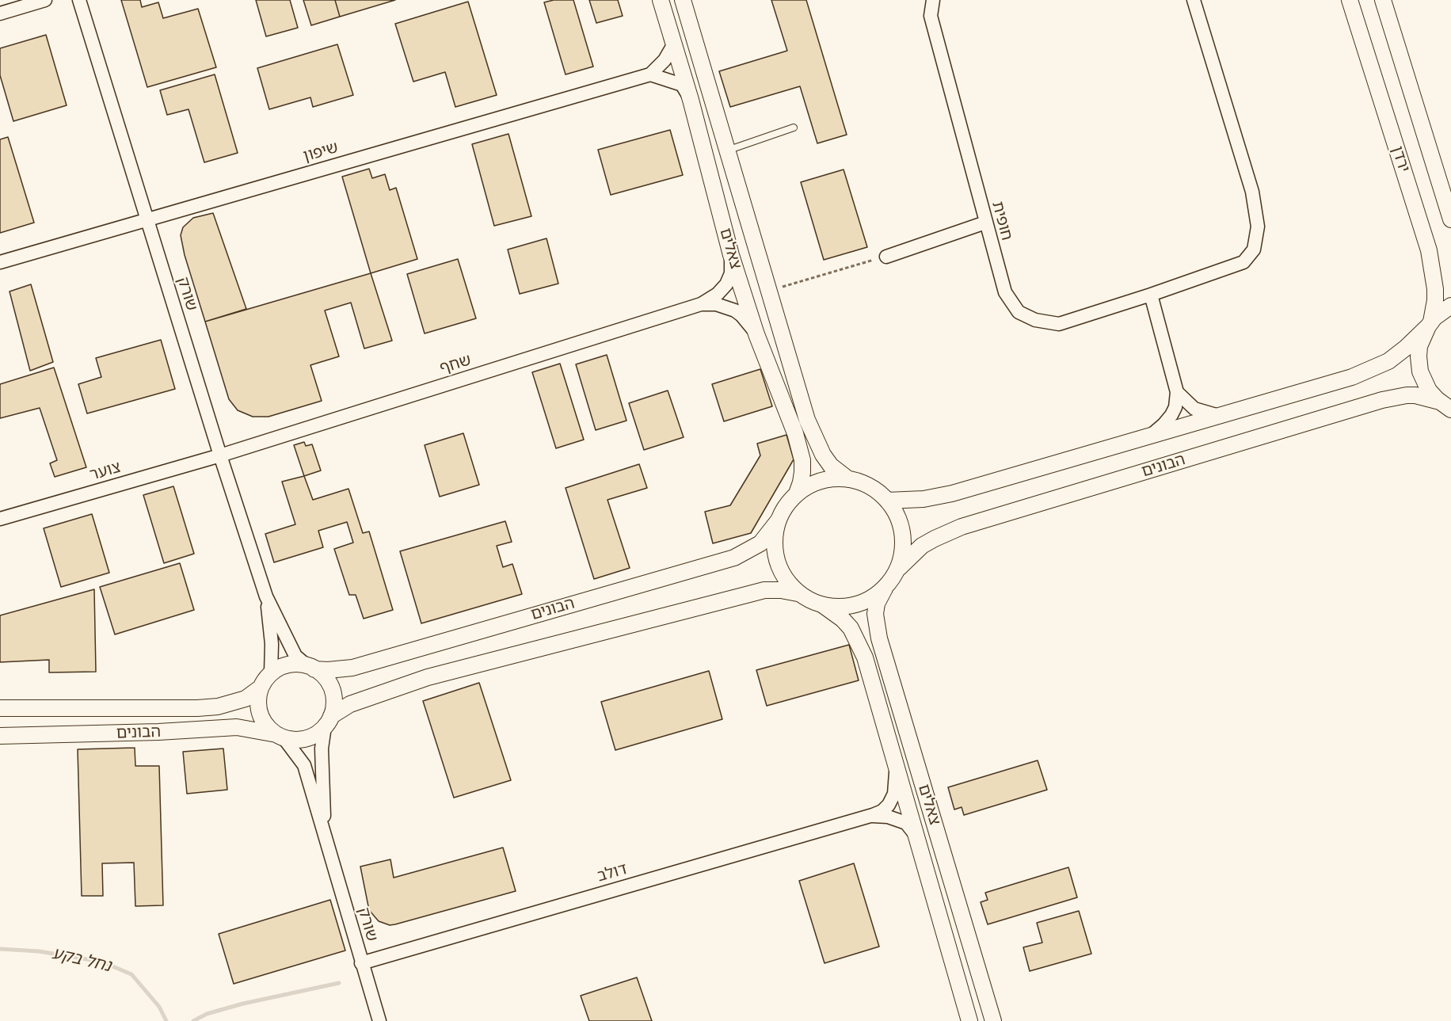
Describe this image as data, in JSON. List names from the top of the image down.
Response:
{
  "streets": {
    "street": [
      "שיפון",
      "ירדן",
      "חופית",
      "צאלים",
      "שורק",
      "שחף",
      "הבונים",
      "צוער",
      "דולב"
    ]
  },
  "crossings": [
    ["שיפון", "שורק"],
    ["ירדן", "הבונים"],
    ["צאלים", "שחף"],
    ["צאלים", "הבונים"],
    ["צאלים", "דולב"],
    ["שורק", "שחף"],
    ["שורק", "הבונים"],
    ["שורק", "צוער"],
    ["שורק", "דולב"],
    ["שחף", "צוער"]
  ],
  "water": ["נחל בקע"]
}
